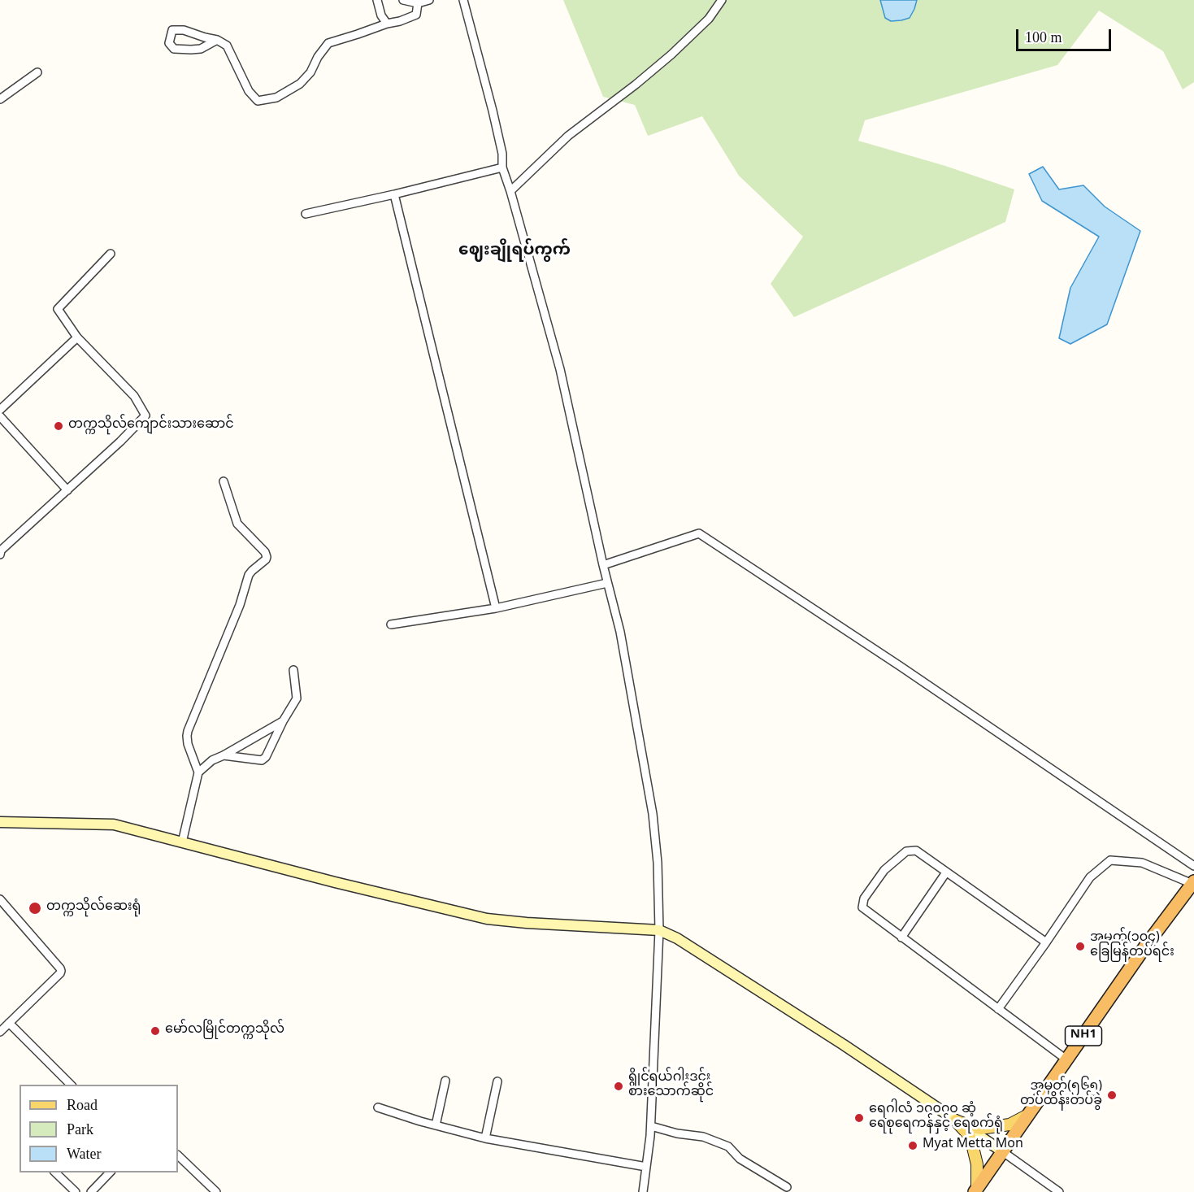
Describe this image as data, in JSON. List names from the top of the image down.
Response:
{
  "streets": {
    "highway": ["NH1"]
  },
  "districts": ["ဈေးချိုရပ်ကွက်"],
  "places": [
    "တက္ကသိုလ်ကျောင်းသားဆောင်",
    "တက္ကသိုလ်ဆေးရုံ",
    "အမှတ်(၁၀၄) ခြေမြန်တပ်ရင်း",
    "မော်လမြိုင်တက္ကသိုလ်",
    "ရွိုင်ရယ်ဂါးဒင်း စားသောက်ဆိုင်",
    "အမှတ်(၅၆၅) တပ်ထိန်းတပ်ခွဲ",
    "ရေဂါလံ ၁၀၀၀၀ ဆံ့ ရေစုရေကန်နှင့် ရေစက်ရုံ",
    "Myat Metta Mon"
  ],
  "legend": ["Road", "Park", "Water"],
  "scale_bar": "100 m"
}
